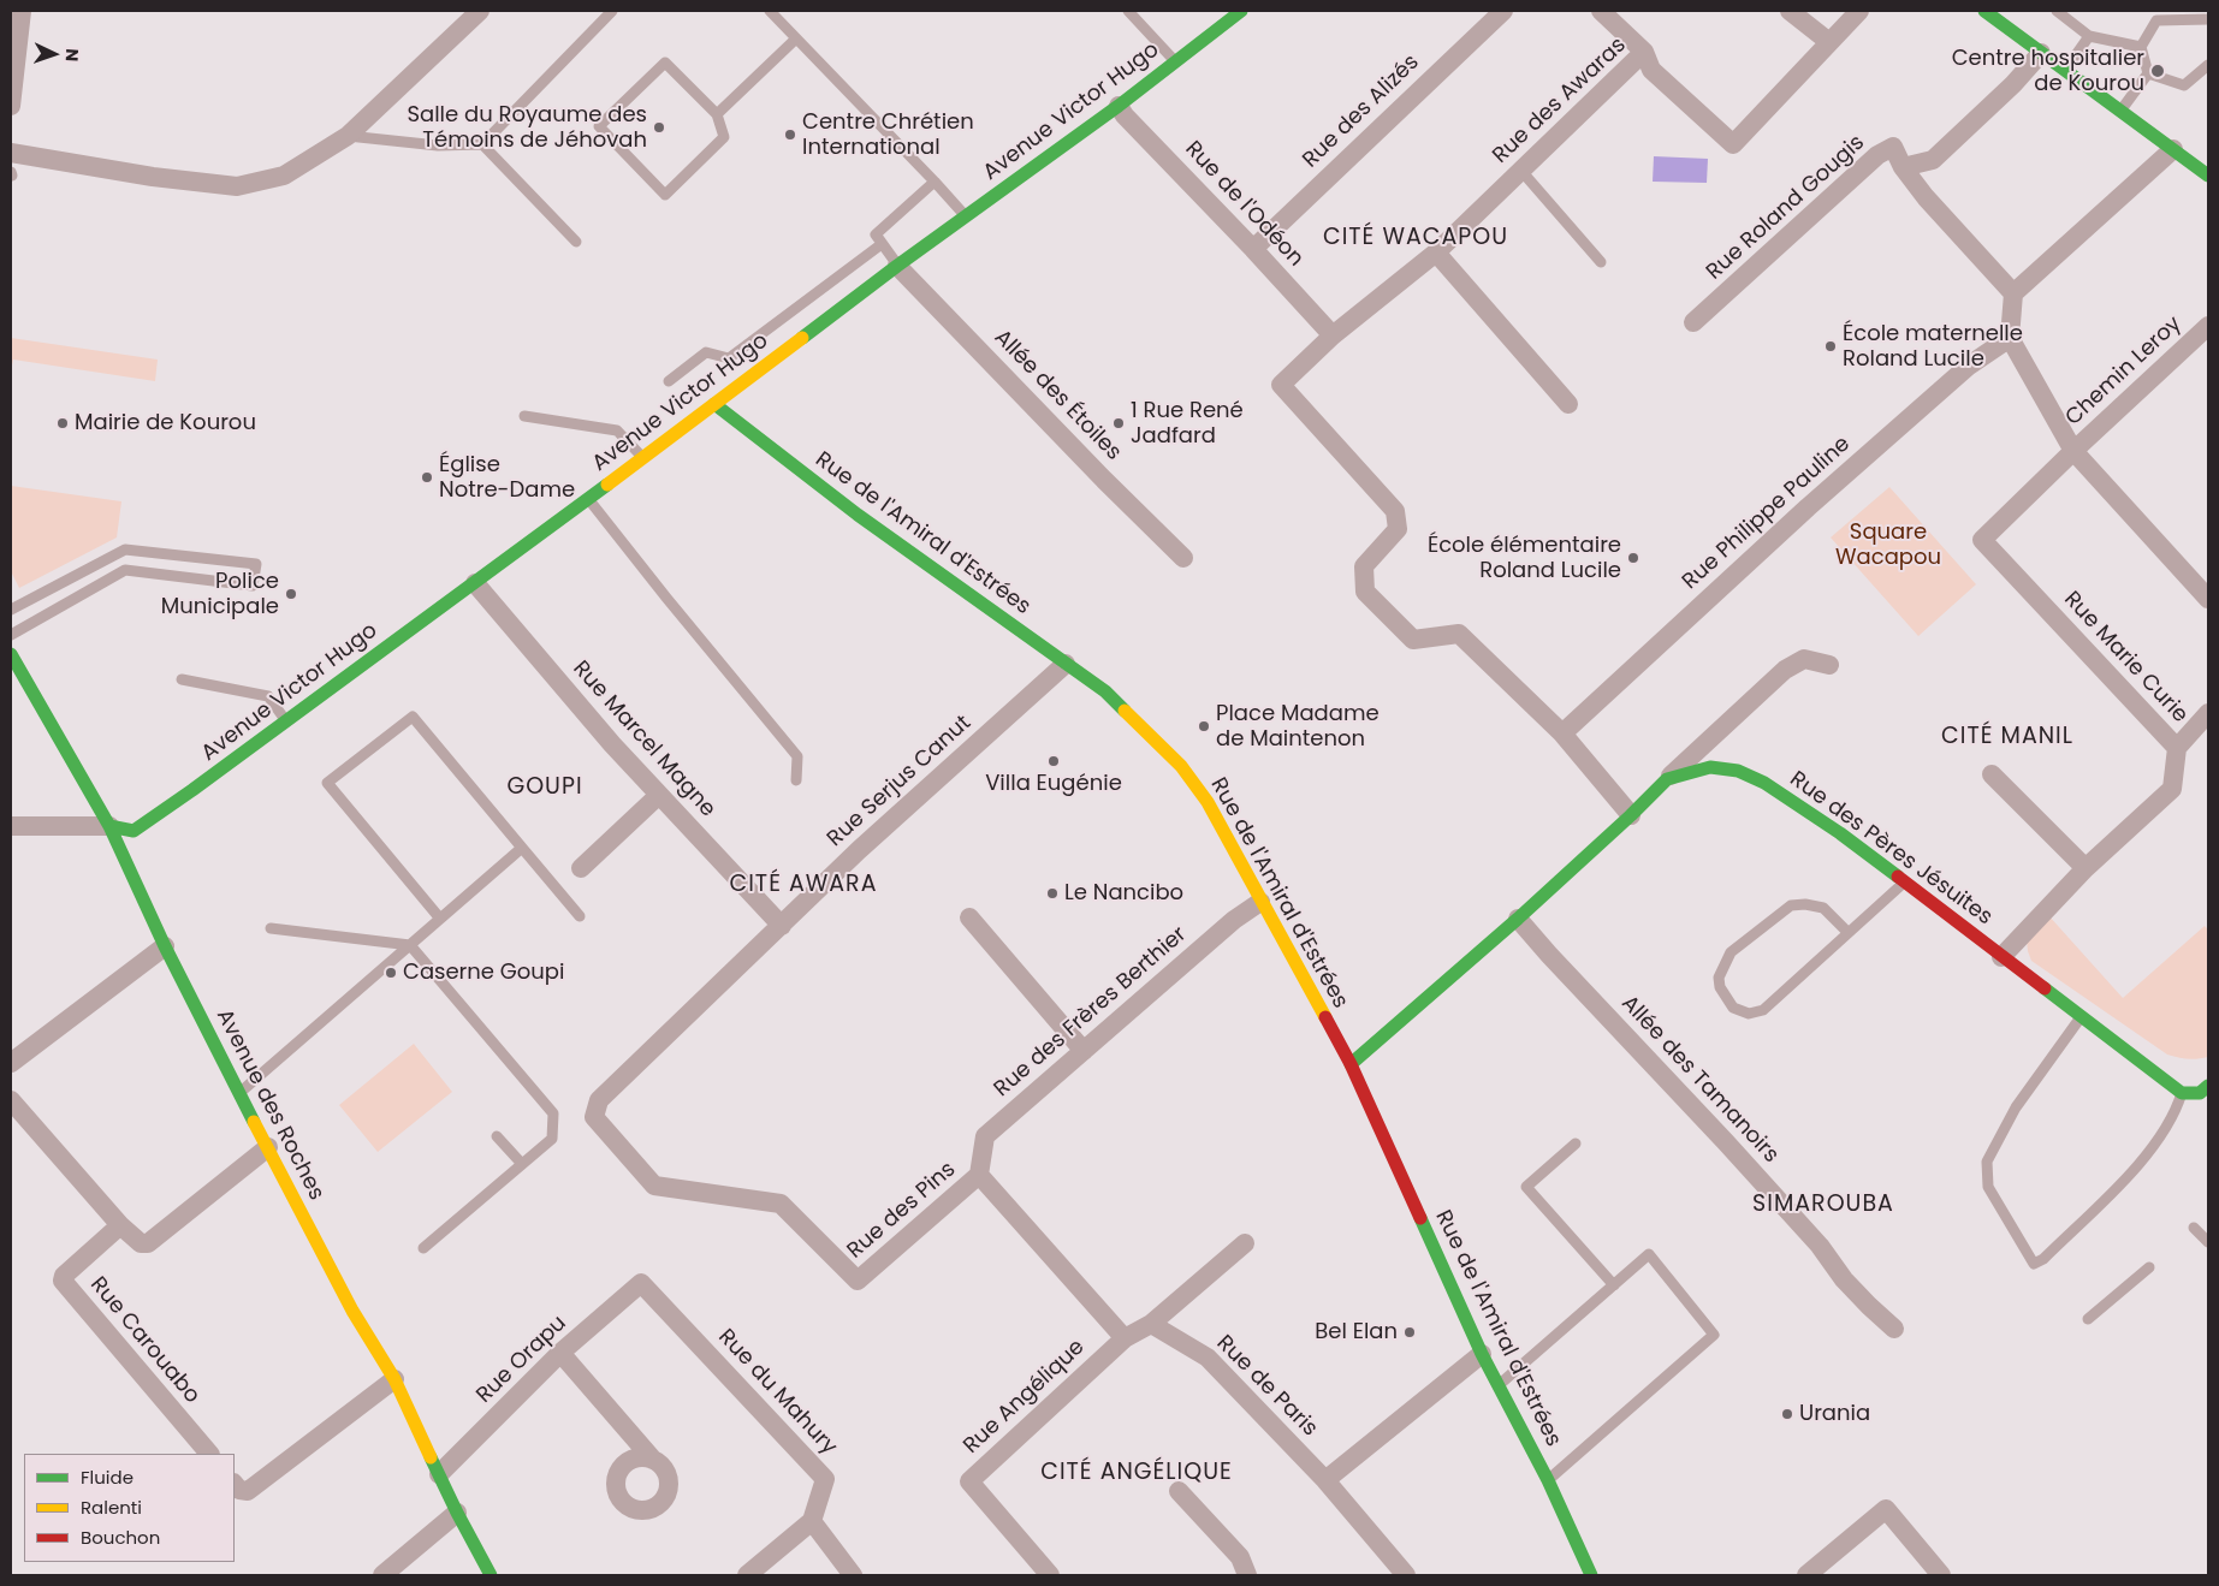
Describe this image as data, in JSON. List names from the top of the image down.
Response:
{
  "streets": {
    "street": [
      "Rue des Awaras",
      "Avenue Victor Hugo",
      "Rue des Alizés",
      "Rue de l'Odéon",
      "Rue Roland Gougis",
      "Chemin Leroy",
      "Allée des Étoiles",
      "Rue Philippe Pauline",
      "Rue de l'Amiral d'Estrées",
      "Rue Marie Curie",
      "Rue Marcel Magne",
      "Rue Serjus Canut",
      "Rue des Pères Jésuites",
      "Rue des Frères Berthier",
      "Allée des Tamanoirs",
      "Avenue des Roches",
      "Rue des Pins",
      "Rue Carouabo",
      "Rue Orapu",
      "Rue de Paris",
      "Rue du Mahury",
      "Rue Angélique"
    ]
  },
  "crossings": [
    ["Rue des Awaras", "Rue de l'Odéon"],
    ["Rue des Awaras", "Rue Philippe Pauline"],
    ["Avenue Victor Hugo", "Rue de l'Odéon"],
    ["Avenue Victor Hugo", "Allée des Étoiles"],
    ["Avenue Victor Hugo", "Rue de l'Amiral d'Estrées"],
    ["Avenue Victor Hugo", "Rue Marcel Magne"],
    ["Avenue Victor Hugo", "Avenue des Roches"],
    ["Rue des Alizés", "Rue de l'Odéon"],
    ["Chemin Leroy", "Rue Marie Curie"],
    ["Rue de l'Amiral d'Estrées", "Rue Serjus Canut"],
    ["Rue de l'Amiral d'Estrées", "Rue des Pères Jésuites"],
    ["Rue de l'Amiral d'Estrées", "Rue des Frères Berthier"],
    ["Rue Marie Curie", "Rue des Pères Jésuites"],
    ["Rue Marcel Magne", "Rue Serjus Canut"],
    ["Rue Serjus Canut", "Rue des Pins"],
    ["Rue des Pères Jésuites", "Allée des Tamanoirs"],
    ["Rue des Frères Berthier", "Rue des Pins"],
    ["Avenue des Roches", "Rue Orapu"],
    ["Rue Orapu", "Rue du Mahury"]
  ],
  "districts": [
    "CITÉ WACAPOU",
    "CITÉ MANIL",
    "GOUPI",
    "CITÉ AWARA",
    "SIMAROUBA",
    "CITÉ ANGÉLIQUE"
  ],
  "parks": ["Square Wacapou"],
  "places": [
    "Centre hospitalier de Kourou",
    "Salle du Royaume des Témoins de Jéhovah",
    "Centre Chrétien International",
    "École maternelle Roland Lucile",
    "Mairie de Kourou",
    "1 Rue René Jadfard",
    "Église Notre-Dame",
    "École élémentaire Roland Lucile",
    "Police Municipale",
    "Place Madame de Maintenon",
    "Villa Eugénie",
    "Le Nancibo",
    "Caserne Goupi",
    "Bel Elan",
    "Urania"
  ],
  "legend": ["Fluide", "Ralenti", "Bouchon"],
  "north": "right"
}
